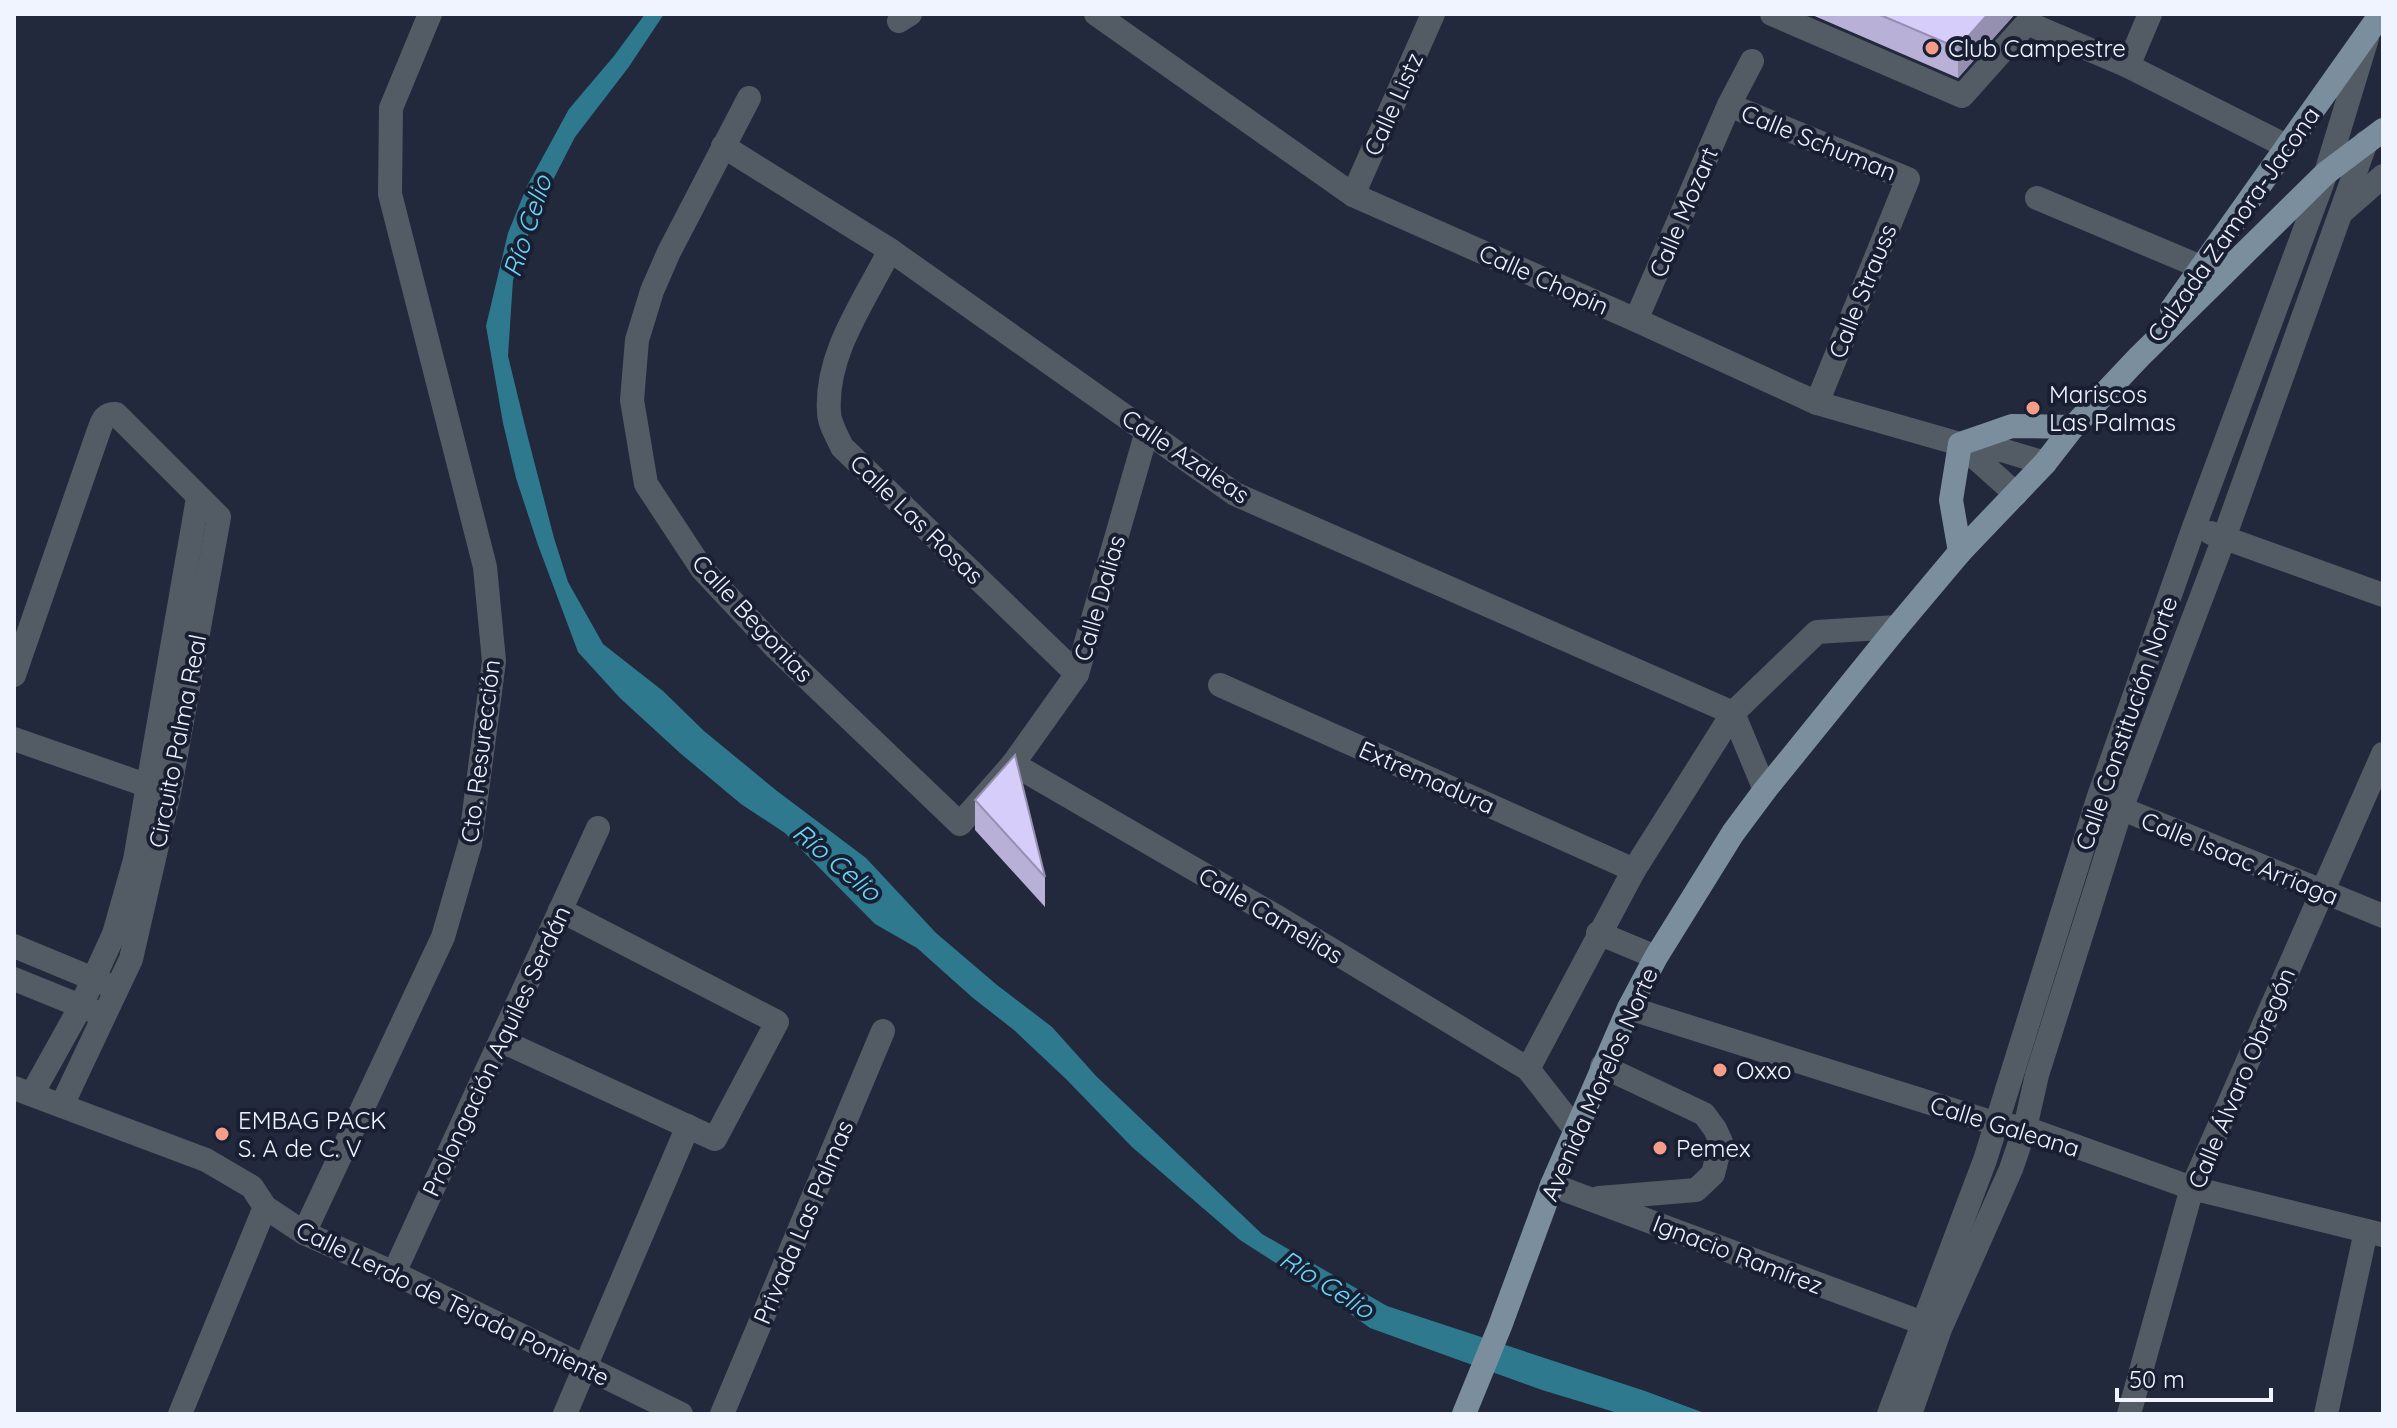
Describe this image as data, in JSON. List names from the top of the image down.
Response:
{
  "streets": {
    "main road": ["Calzada Zamora-Jacona", "Avenida Morelos Norte"],
    "street": [
      "Calle Listz",
      "Calle Schuman",
      "Calle Mozart",
      "Calle Chopin",
      "Calle Strauss",
      "Calle Azaleas",
      "Calle Las Rosas",
      "Calle Dalias",
      "Calle Begonias",
      "Calle Constitución Norte",
      "Circuito Palma Real",
      "Cto. Resurección",
      "Extremadura",
      "Calle Isaac Arriaga",
      "Calle Camelias",
      "Prolongación Aquiles Serdán",
      "Calle Álvaro Obregón",
      "Calle Galeana",
      "Privada Las Palmas",
      "Ignacio Ramírez",
      "Calle Lerdo de Tejada Poniente"
    ]
  },
  "crossings": [
    ["Calle Listz", "Calle Chopin"],
    ["Calle Schuman", "Calle Mozart"],
    ["Calle Schuman", "Calle Strauss"],
    ["Calle Mozart", "Calle Chopin"],
    ["Calzada Zamora-Jacona", "Calle Constitución Norte"],
    ["Calzada Zamora-Jacona", "Avenida Morelos Norte"],
    ["Calle Chopin", "Calle Strauss"],
    ["Calle Chopin", "Avenida Morelos Norte"],
    ["Calle Azaleas", "Calle Las Rosas"],
    ["Calle Azaleas", "Calle Dalias"],
    ["Calle Azaleas", "Calle Begonias"],
    ["Calle Las Rosas", "Calle Dalias"],
    ["Calle Dalias", "Calle Begonias"],
    ["Calle Dalias", "Calle Camelias"],
    ["Calle Constitución Norte", "Calle Isaac Arriaga"],
    ["Calle Constitución Norte", "Calle Galeana"],
    ["Calle Constitución Norte", "Ignacio Ramírez"],
    ["Circuito Palma Real", "Calle Lerdo de Tejada Poniente"],
    ["Cto. Resurección", "Calle Lerdo de Tejada Poniente"],
    ["Calle Isaac Arriaga", "Calle Álvaro Obregón"],
    ["Prolongación Aquiles Serdán", "Calle Lerdo de Tejada Poniente"],
    ["Calle Álvaro Obregón", "Calle Galeana"],
    ["Avenida Morelos Norte", "Calle Galeana"],
    ["Avenida Morelos Norte", "Ignacio Ramírez"]
  ],
  "water": ["Río Celio"],
  "places": [
    "Club Campestre",
    "Mariscos Las Palmas",
    "Oxxo",
    "EMBAG PACK S. A de C. V",
    "Pemex"
  ],
  "scale_bar": "50 m"
}
